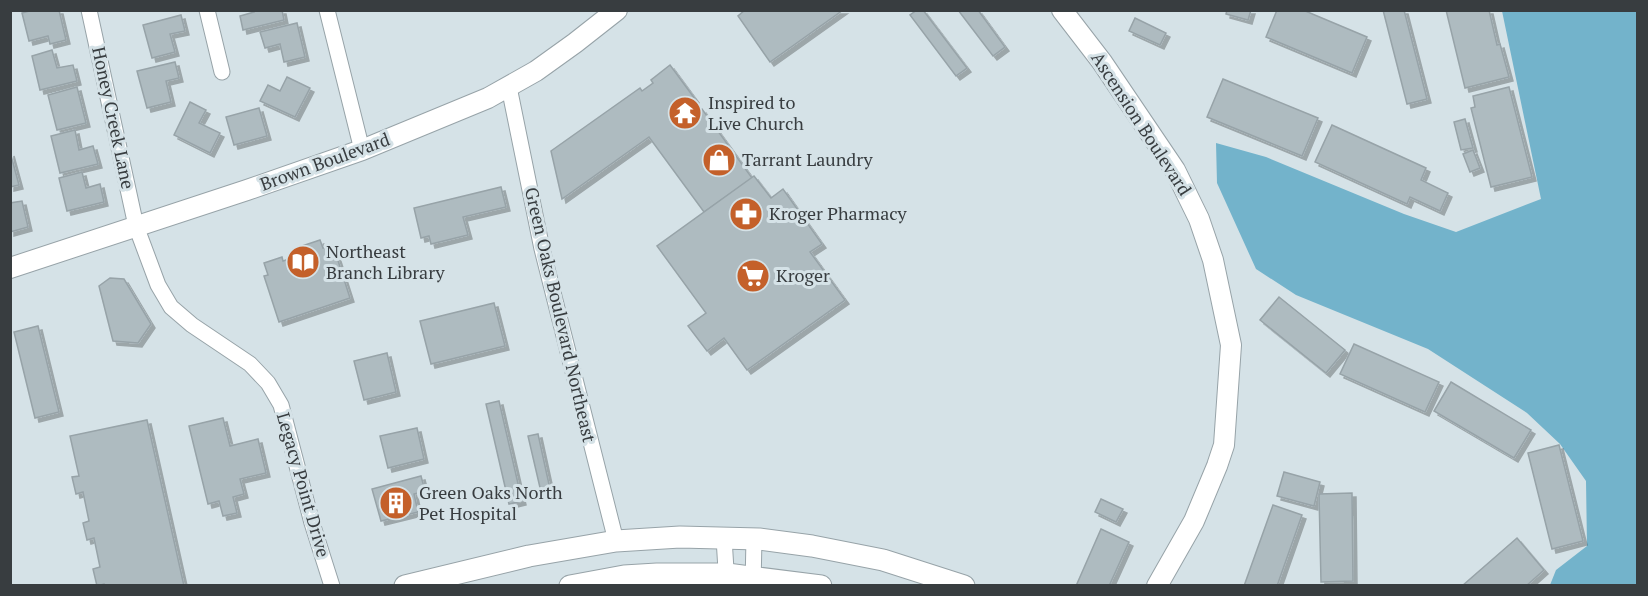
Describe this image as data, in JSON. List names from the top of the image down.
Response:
{
  "streets": {
    "street": [
      "Honey Creek Lane",
      "Ascension Boulevard",
      "Brown Boulevard",
      "Green Oaks Boulevard Northeast",
      "Legacy Point Drive"
    ]
  },
  "crossings": [
    ["Honey Creek Lane", "Brown Boulevard"],
    ["Honey Creek Lane", "Legacy Point Drive"],
    ["Brown Boulevard", "Green Oaks Boulevard Northeast"],
    ["Brown Boulevard", "Legacy Point Drive"]
  ],
  "places": {
    "temple": ["Inspired to Live Church"],
    "shop": ["Tarrant Laundry"],
    "pharmacy": ["Kroger Pharmacy"],
    "library": ["Northeast Branch Library"],
    "supermarket": ["Kroger"],
    "building": ["Green Oaks North Pet Hospital"]
  }
}
